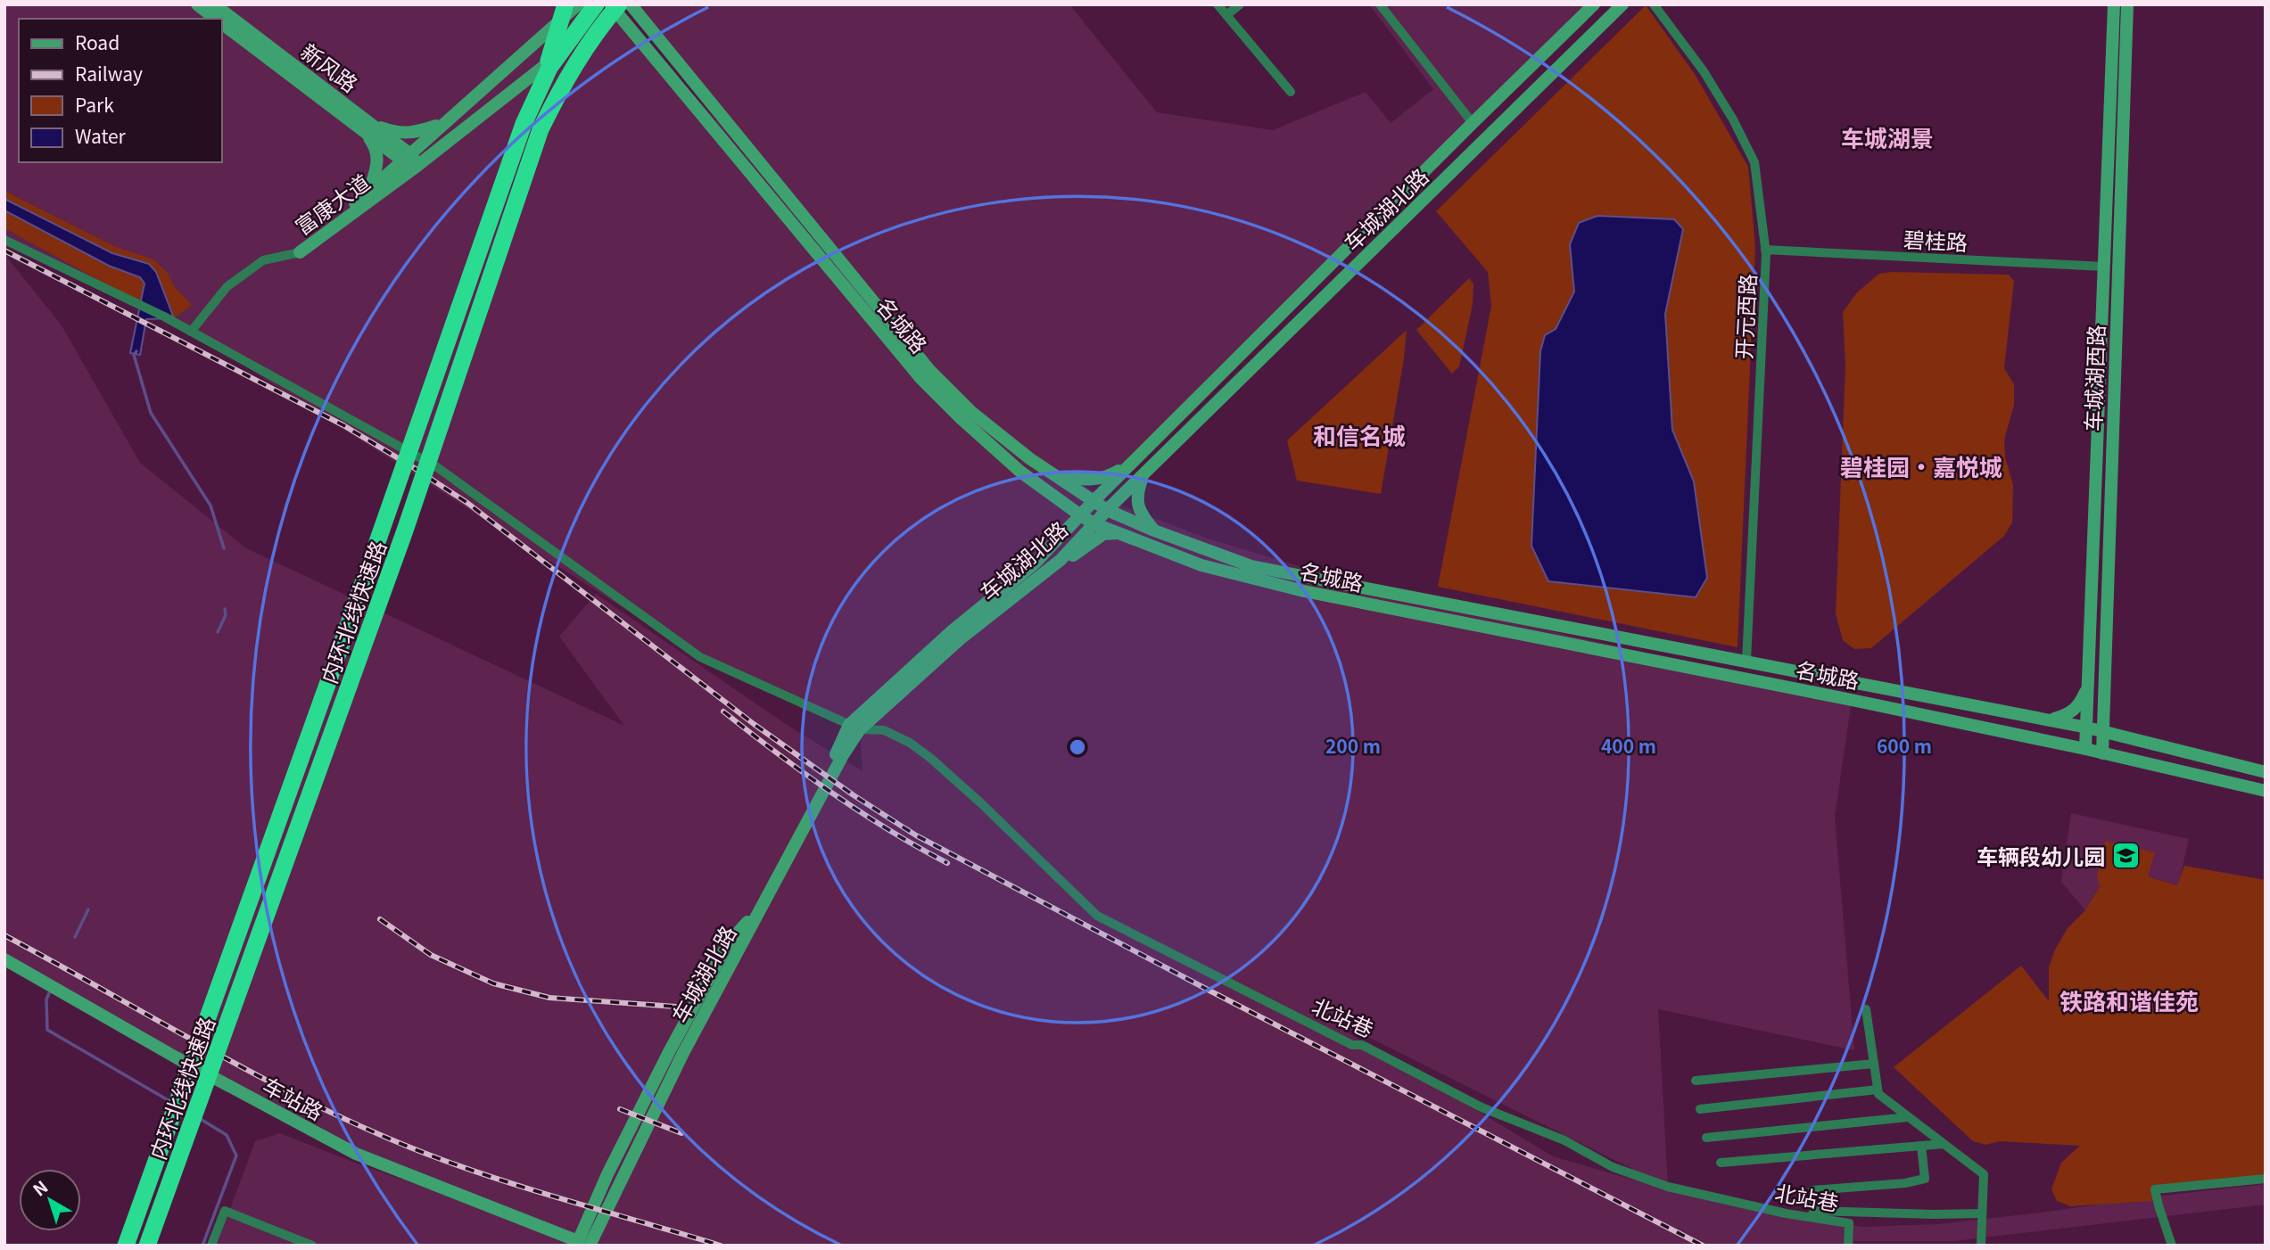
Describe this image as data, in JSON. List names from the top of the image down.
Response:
{
  "streets": {
    "highway": ["内环北线快速路"],
    "main road": [
      "新风路",
      "富康大道",
      "车城湖北路",
      "名城路",
      "车城湖西路",
      "车站路"
    ],
    "street": ["碧桂路", "开元西路", "北站巷"]
  },
  "crossings": [
    ["新风路", "富康大道"],
    ["富康大道", "名城路"],
    ["富康大道", "内环北线快速路"],
    ["车城湖北路", "名城路"],
    ["车城湖北路", "北站巷"],
    ["车城湖北路", "车站路"],
    ["碧桂路", "开元西路"],
    ["碧桂路", "车城湖西路"],
    ["开元西路", "名城路"],
    ["名城路", "车城湖西路"],
    ["名城路", "内环北线快速路"]
  ],
  "districts": [
    "车城湖景",
    "和信名城",
    "碧桂园·嘉悦城",
    "铁路和谐佳苑"
  ],
  "places": {
    "school or university": ["车辆段幼儿园"]
  },
  "legend": [
    "Road",
    "Railway",
    "Park",
    "Water"
  ],
  "north": "top left",
  "rings": ["200 m", "400 m", "600 m"]
}
